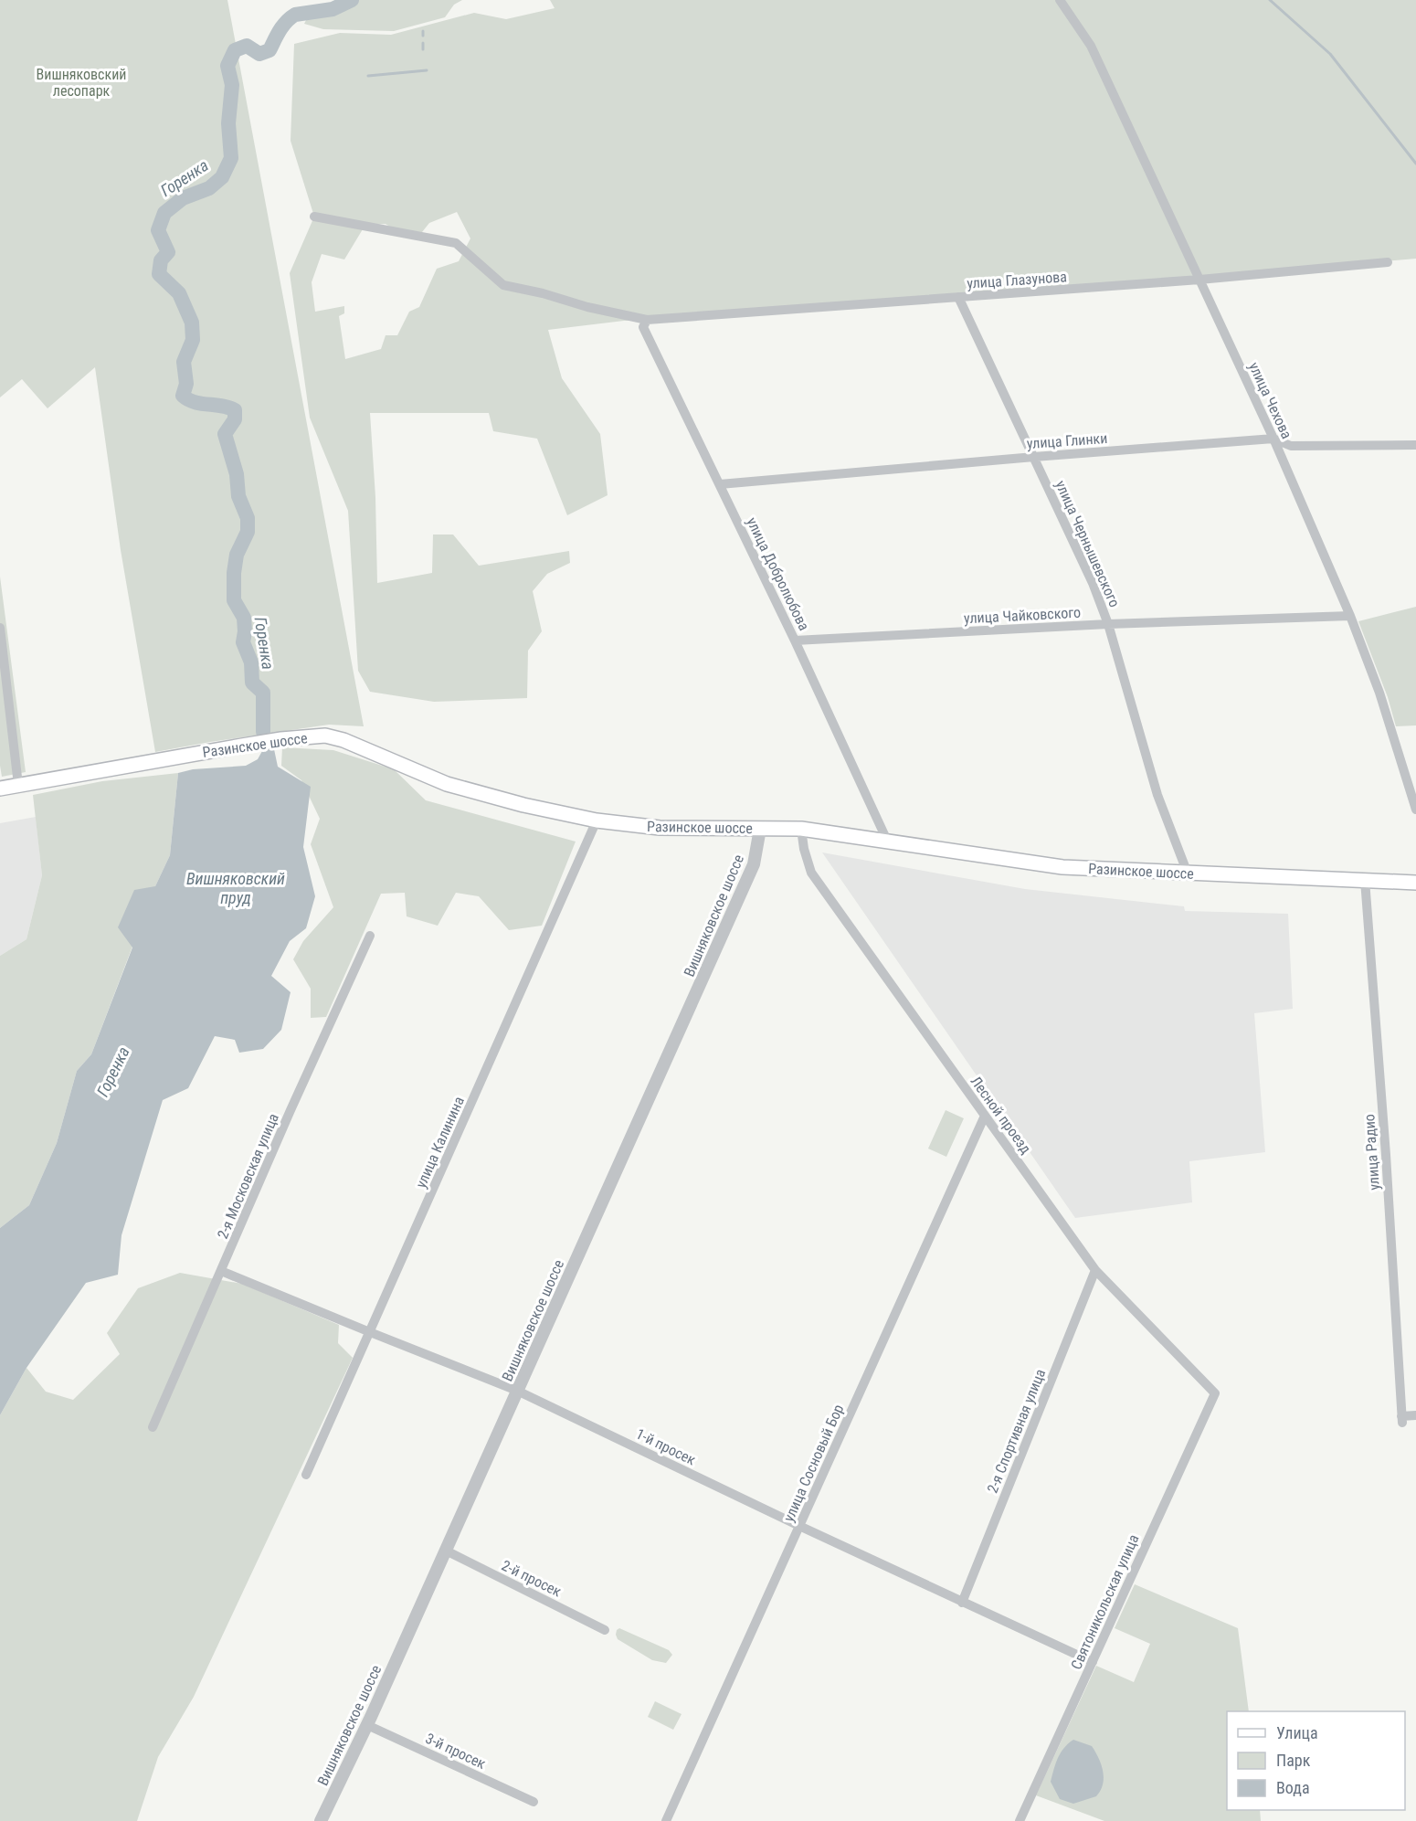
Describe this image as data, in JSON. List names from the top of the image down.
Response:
{
  "streets": {
    "main road": ["Разинское шоссе"],
    "street": [
      "улица Глазунова",
      "улица Чехова",
      "улица Глинки",
      "улица Чернышевского",
      "улица Добролюбова",
      "улица Чайковского",
      "Вишняковское шоссе",
      "Лесной проезд",
      "улица Калинина",
      "улица Радио",
      "2-я Московская улица",
      "2-я Спортивная улица",
      "1-й просек",
      "улица Сосновый Бор",
      "2-й просек",
      "Святоникольская улица",
      "3-й просек"
    ]
  },
  "crossings": [
    ["улица Глазунова", "улица Чехова"],
    ["улица Глазунова", "улица Чернышевского"],
    ["улица Глазунова", "улица Добролюбова"],
    ["улица Чехова", "улица Глинки"],
    ["улица Чехова", "улица Чайковского"],
    ["улица Глинки", "улица Чернышевского"],
    ["улица Глинки", "улица Добролюбова"],
    ["улица Чернышевского", "улица Чайковского"],
    ["улица Чернышевского", "Разинское шоссе"],
    ["улица Добролюбова", "улица Чайковского"],
    ["улица Добролюбова", "Разинское шоссе"],
    ["Разинское шоссе", "Вишняковское шоссе"],
    ["Разинское шоссе", "Лесной проезд"],
    ["Разинское шоссе", "улица Калинина"],
    ["Разинское шоссе", "улица Радио"],
    ["Вишняковское шоссе", "1-й просек"],
    ["Вишняковское шоссе", "2-й просек"],
    ["Вишняковское шоссе", "3-й просек"],
    ["Лесной проезд", "2-я Спортивная улица"],
    ["Лесной проезд", "улица Сосновый Бор"],
    ["Лесной проезд", "Святоникольская улица"],
    ["улица Калинина", "1-й просек"],
    ["2-я Московская улица", "1-й просек"],
    ["2-я Спортивная улица", "1-й просек"],
    ["1-й просек", "улица Сосновый Бор"],
    ["1-й просек", "Святоникольская улица"]
  ],
  "water": ["Горенка", "Вишняковский пруд"],
  "parks": ["Вишняковский лесопарк"],
  "legend": ["Улица", "Парк", "Вода"]
}
